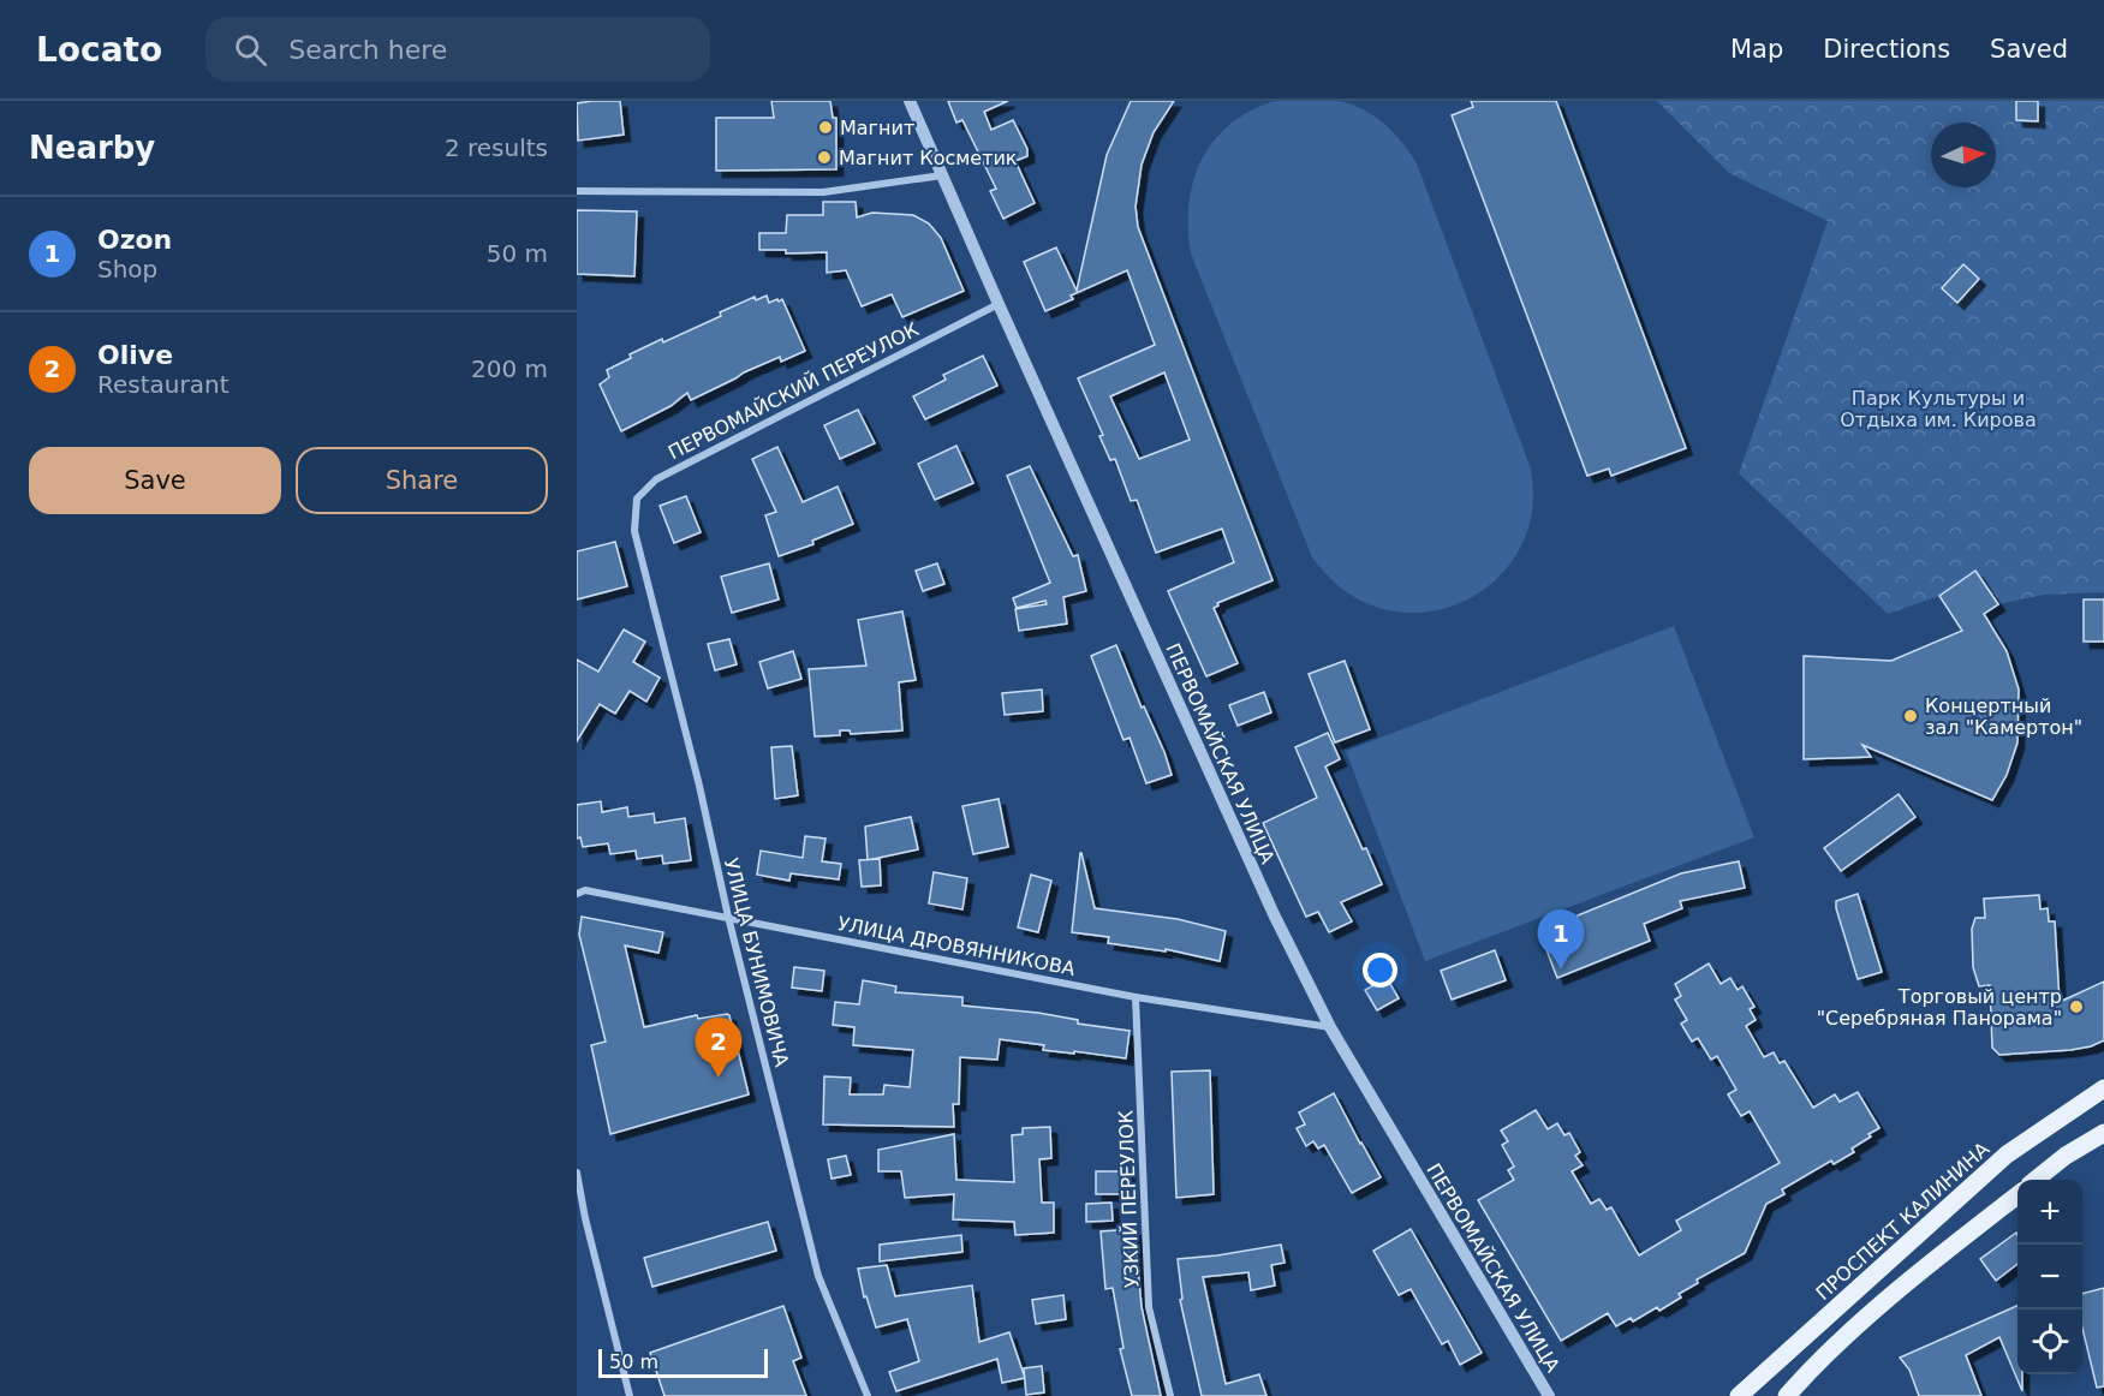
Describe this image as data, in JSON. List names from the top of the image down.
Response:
{
  "streets": {
    "main road": ["ПРОСПЕКТ КАЛИНИНА"],
    "street": [
      "ПЕРВОМАЙСКИЙ ПЕРЕУЛОК",
      "ПЕРВОМАЙСКАЯ УЛИЦА",
      "УЛИЦА ДРОВЯННИКОВА",
      "УЛИЦА БУНИМОВИЧА",
      "УЗКИЙ ПЕРЕУЛОК"
    ]
  },
  "crossings": [
    ["ПЕРВОМАЙСКИЙ ПЕРЕУЛОК", "ПЕРВОМАЙСКАЯ УЛИЦА"],
    ["ПЕРВОМАЙСКИЙ ПЕРЕУЛОК", "УЛИЦА БУНИМОВИЧА"],
    ["ПЕРВОМАЙСКАЯ УЛИЦА", "УЛИЦА ДРОВЯННИКОВА"],
    ["УЛИЦА ДРОВЯННИКОВА", "УЛИЦА БУНИМОВИЧА"],
    ["УЛИЦА ДРОВЯННИКОВА", "УЗКИЙ ПЕРЕУЛОК"]
  ],
  "parks": ["Парк Культуры и Отдыха им. Кирова"],
  "places": [
    "Магнит",
    "Магнит Косметик",
    "Концертный зал \"Камертон\"",
    "Торговый центр \"Серебряная Панорама\""
  ],
  "scale_bar": "50 m",
  "north": "right",
  "page": {
    "header": "Locato",
    "search": "Search here",
    "nav": ["Map", "Directions", "Saved"],
    "heading": ["Nearby", "2 results"],
    "list": [
      {
        "mark": "1",
        "name": "Ozon",
        "note": "Shop",
        "value": "50 m"
      },
      {
        "mark": "2",
        "name": "Olive",
        "note": "Restaurant",
        "value": "200 m"
      }
    ],
    "buttons": ["Save", "Share"],
    "pins": ["1", "2"],
    "map_buttons": ["+", "−"],
    "scale": "50 m"
  }
}
